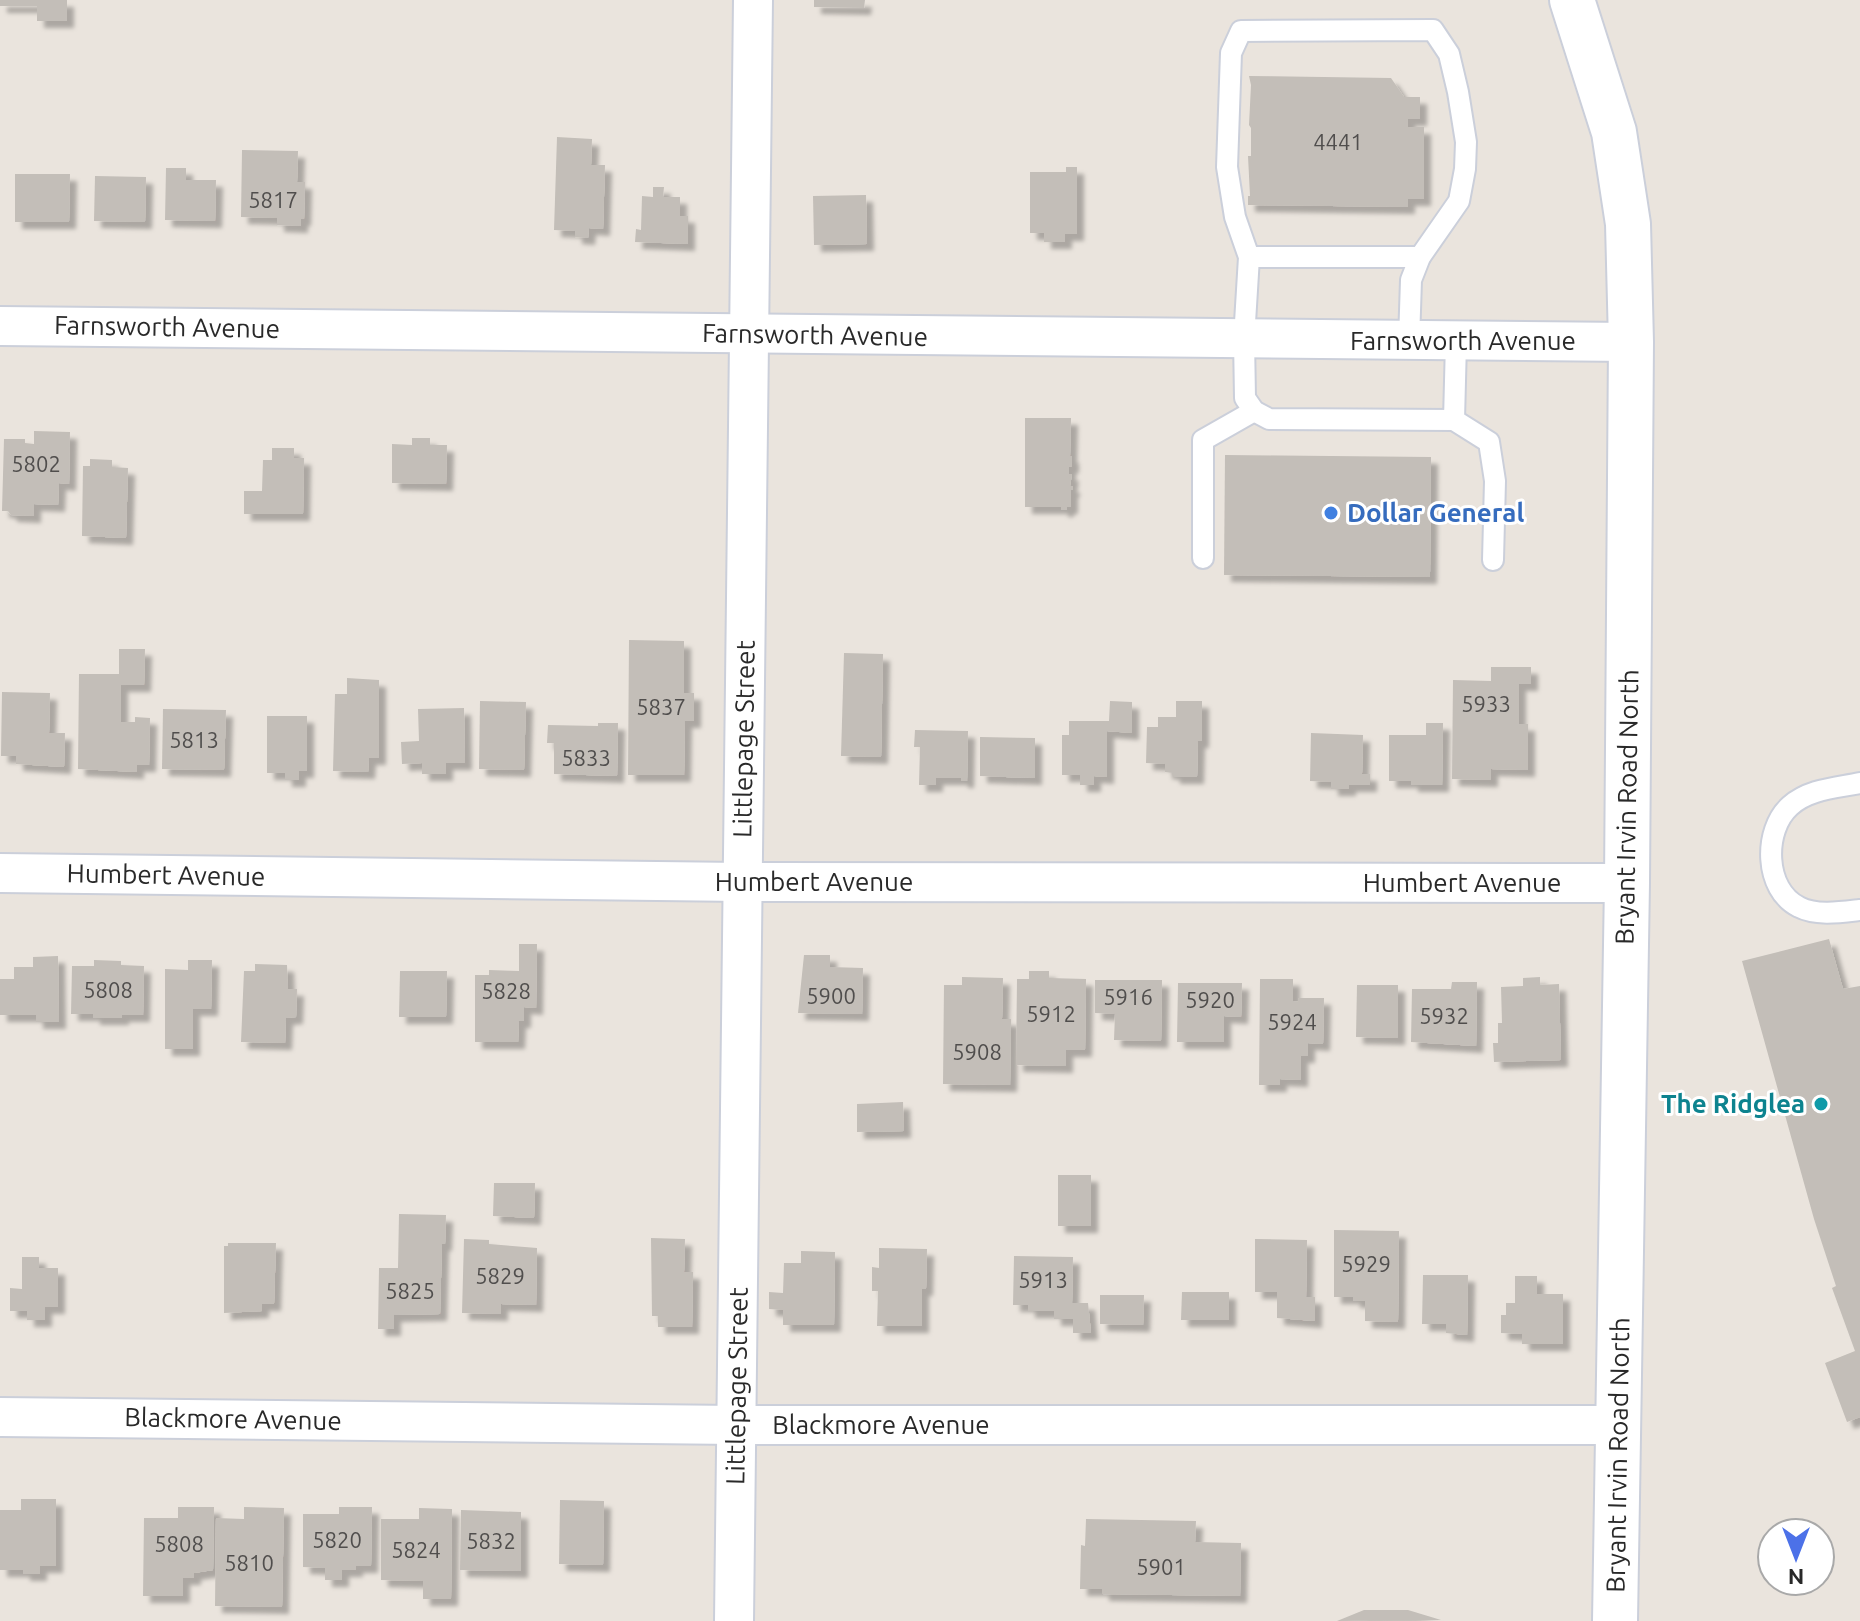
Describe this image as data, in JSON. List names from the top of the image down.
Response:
{
  "streets": {
    "main road": ["Bryant Irvin Road North"],
    "street": [
      "Farnsworth Avenue",
      "Littlepage Street",
      "Humbert Avenue",
      "Blackmore Avenue"
    ]
  },
  "crossings": [
    ["Farnsworth Avenue", "Littlepage Street"],
    ["Farnsworth Avenue", "Bryant Irvin Road North"],
    ["Littlepage Street", "Humbert Avenue"],
    ["Littlepage Street", "Blackmore Avenue"],
    ["Bryant Irvin Road North", "Humbert Avenue"],
    ["Bryant Irvin Road North", "Blackmore Avenue"]
  ],
  "places": ["Dollar General", "The Ridglea"],
  "house_numbers": [
    "4441",
    "5817",
    "5802",
    "5933",
    "5837",
    "5813",
    "5833",
    "5808",
    "5828",
    "5900",
    "5916",
    "5920",
    "5912",
    "5932",
    "5924",
    "5908",
    "5929",
    "5829",
    "5913",
    "5825",
    "5820",
    "5832",
    "5808",
    "5824",
    "5810",
    "5901"
  ],
  "north": "bottom"
}
